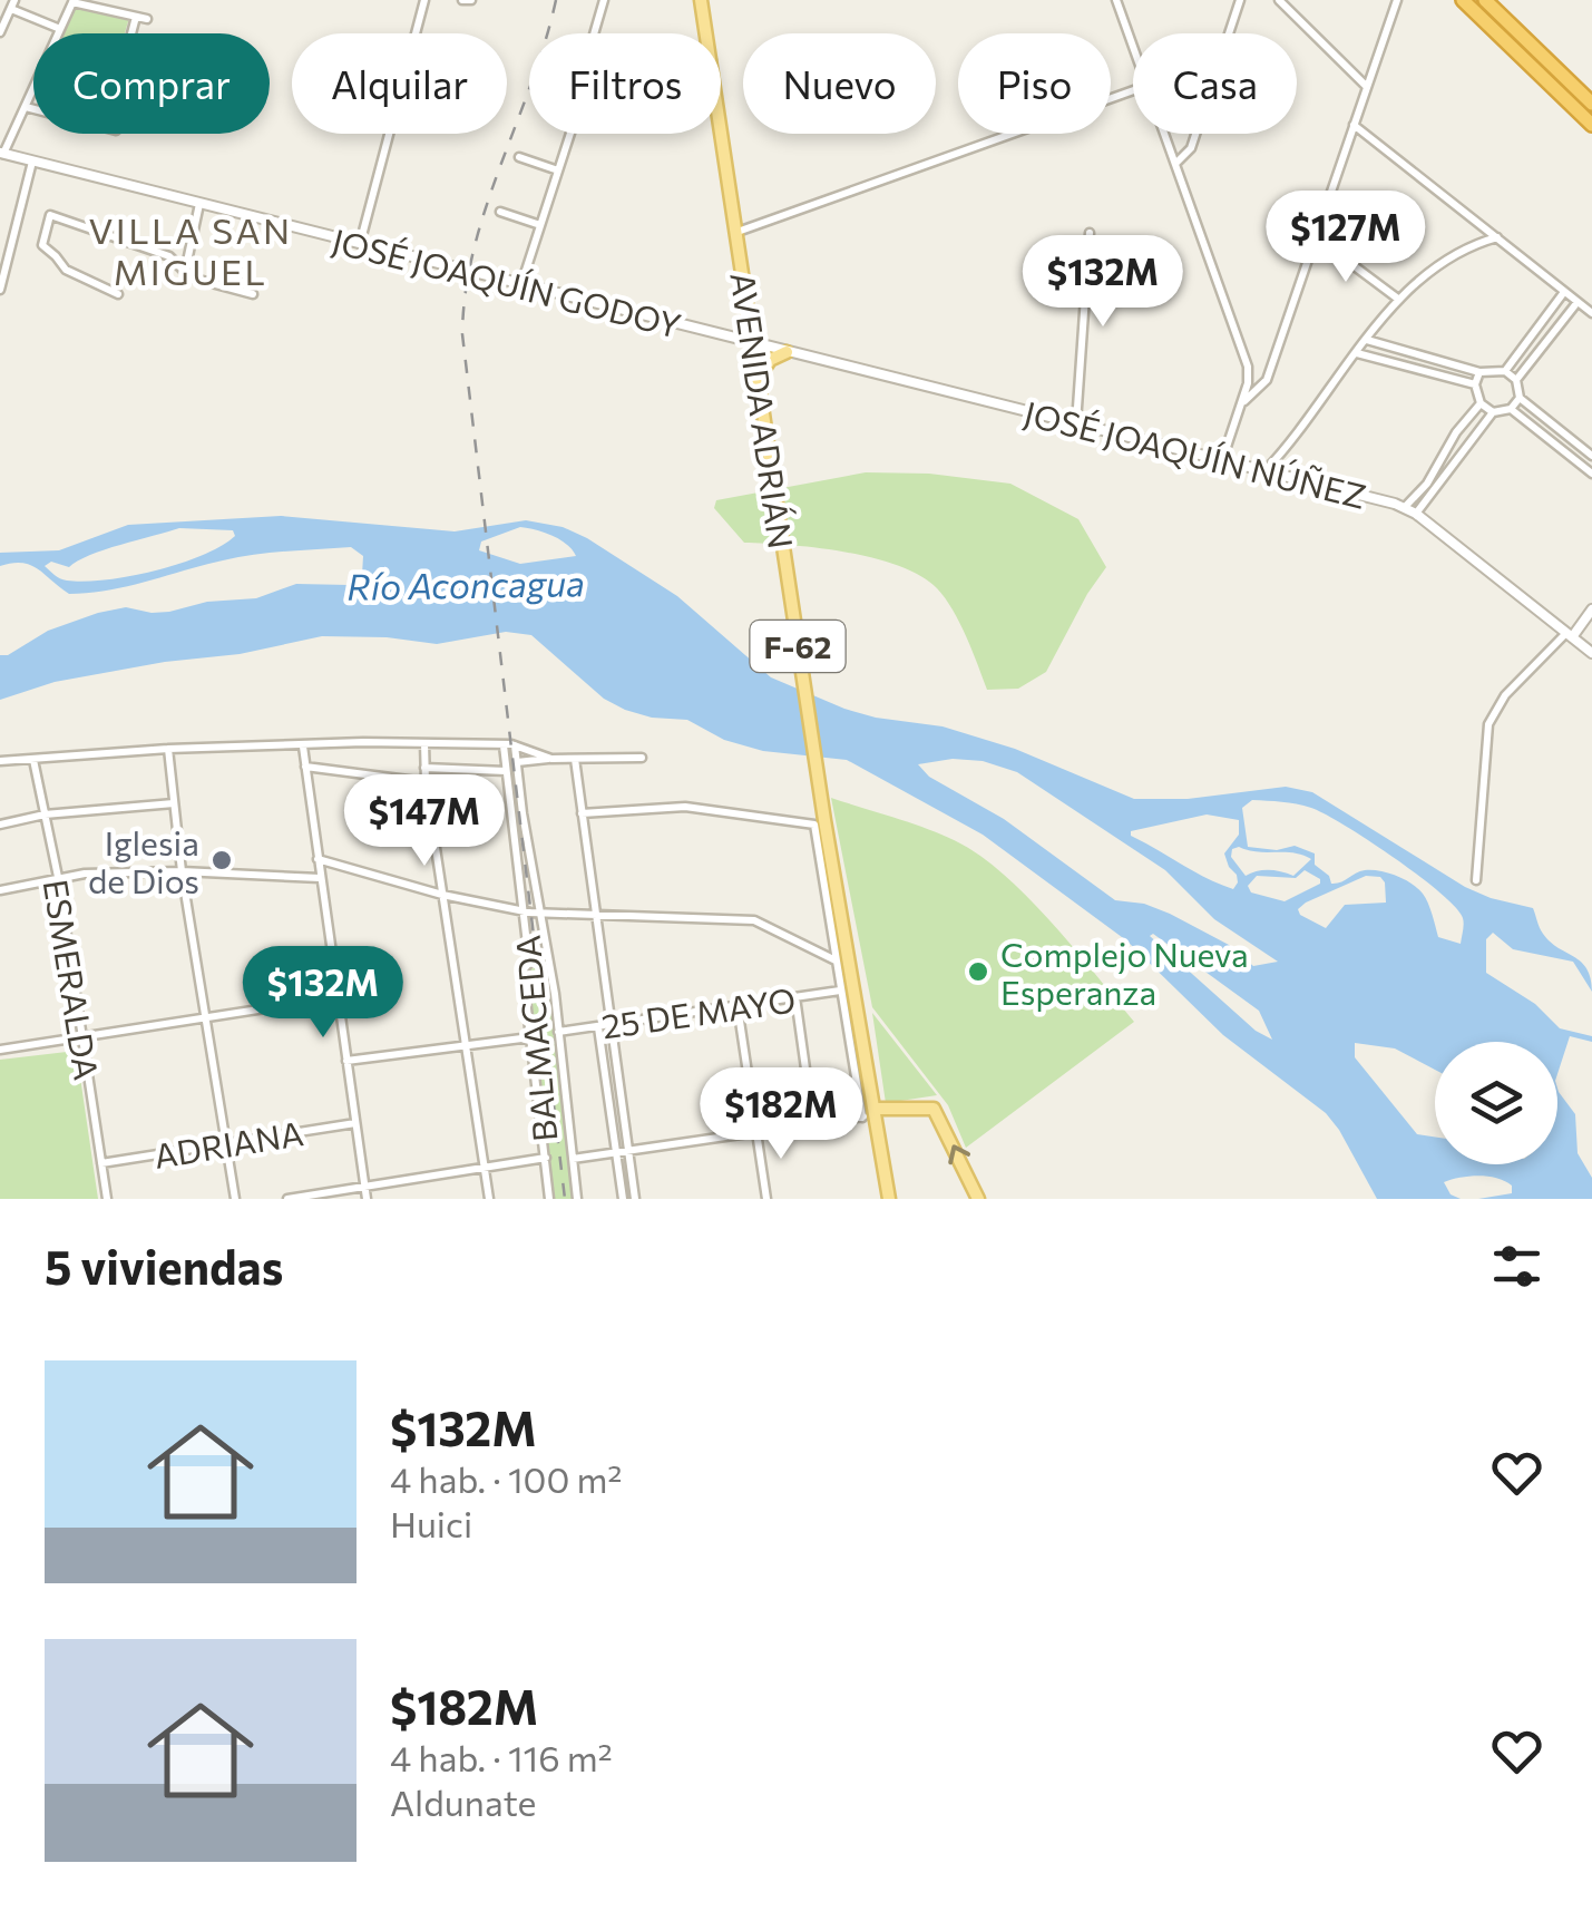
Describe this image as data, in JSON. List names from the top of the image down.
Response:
{
  "streets": {
    "main road": ["AVENIDA ADRIÁN", "F-62"],
    "street": [
      "JOSÉ JOAQUÍN GODOY",
      "JOSÉ JOAQUÍN NÚÑEZ",
      "ESMERALDA",
      "25 DE MAYO",
      "BALMACEDA",
      "ADRIANA"
    ]
  },
  "crossings": [
    ["JOSÉ JOAQUÍN GODOY", "AVENIDA ADRIÁN"],
    ["JOSÉ JOAQUÍN GODOY", "JOSÉ JOAQUÍN NÚÑEZ"],
    ["AVENIDA ADRIÁN", "JOSÉ JOAQUÍN NÚÑEZ"],
    ["AVENIDA ADRIÁN", "F-62"],
    ["ESMERALDA", "ADRIANA"],
    ["25 DE MAYO", "BALMACEDA"]
  ],
  "districts": ["VILLA SAN MIGUEL"],
  "water": ["Río Aconcagua"],
  "places": ["Iglesia de Dios", "Complejo Nueva Esperanza"],
  "page": {
    "chip": [
      "Comprar",
      "Alquilar",
      "Filtros",
      "Nuevo",
      "Piso",
      "Casa"
    ],
    "price": [
      "$127M",
      "$132M",
      "$147M",
      "$132M",
      "$182M"
    ],
    "heading": "5 viviendas",
    "list": [
      {
        "name": "$132M",
        "note": "4 hab. · 100 m² · Huici"
      },
      {
        "name": "$182M",
        "note": "4 hab. · 116 m² · Aldunate"
      }
    ]
  }
}
